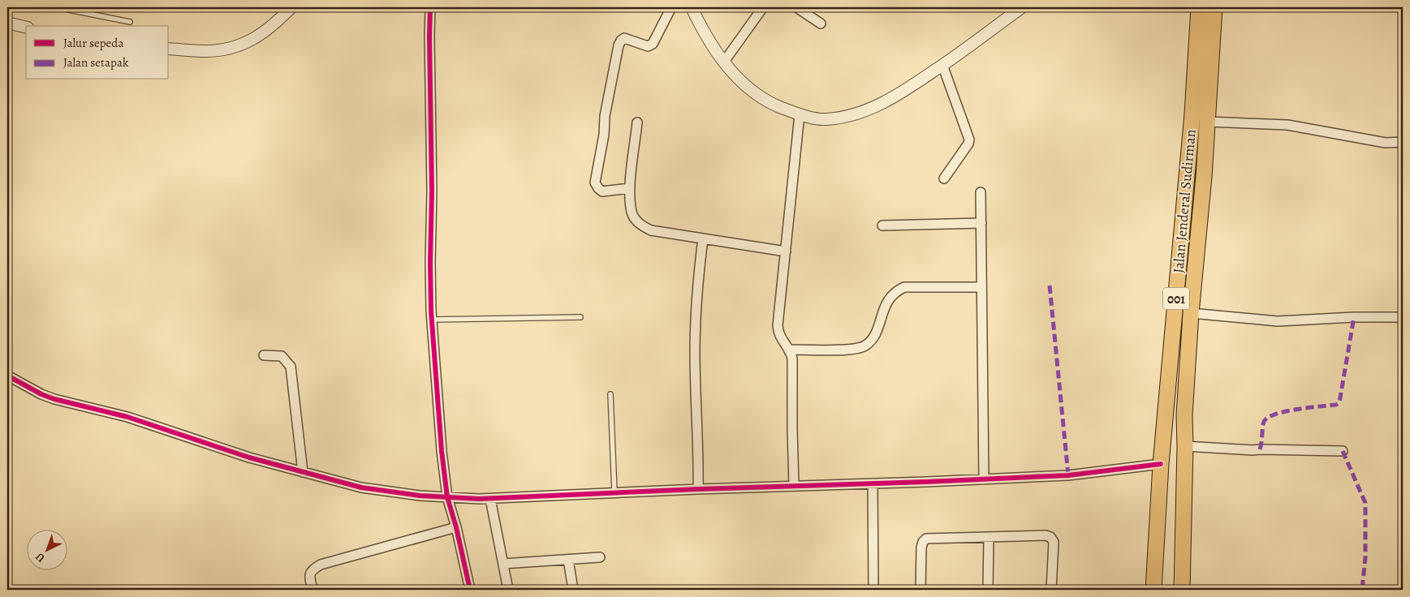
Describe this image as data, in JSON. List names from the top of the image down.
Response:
{
  "streets": {
    "highway": ["Jalan Jenderal Sudirman", "001"]
  },
  "legend": ["Jalur sepeda", "Jalan setapak"],
  "north": "bottom left"
}
